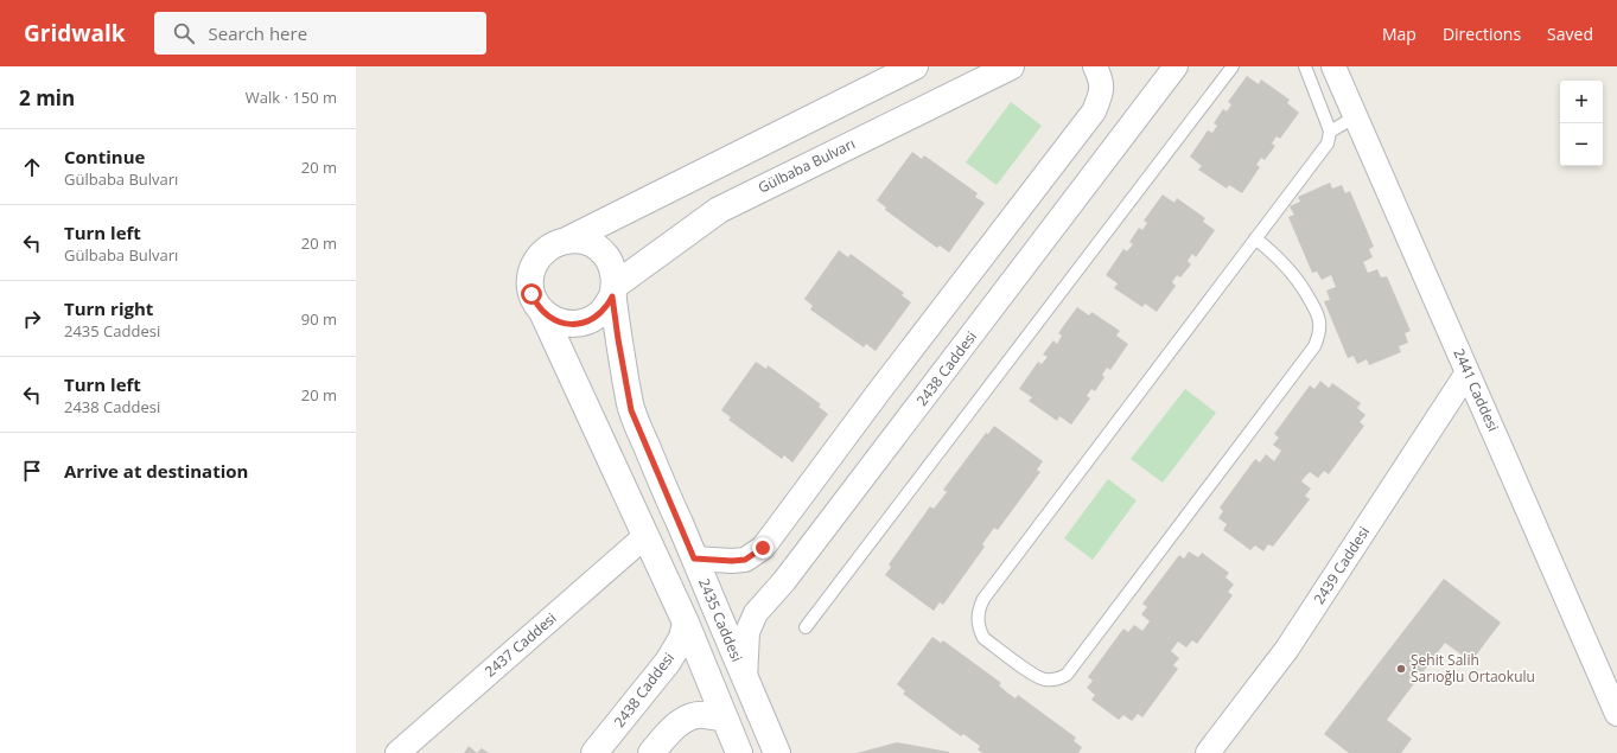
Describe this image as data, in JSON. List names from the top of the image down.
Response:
{
  "streets": {
    "street": [
      "Gülbaba Bulvarı",
      "2438 Caddesi",
      "2441 Caddesi",
      "2439 Caddesi",
      "2435 Caddesi",
      "2437 Caddesi"
    ]
  },
  "crossings": [
    ["Gülbaba Bulvarı", "2435 Caddesi"],
    ["2438 Caddesi", "2435 Caddesi"],
    ["2441 Caddesi", "2439 Caddesi"]
  ],
  "places": ["Şehit Salih Sarıoğlu Ortaokulu"],
  "page": {
    "header": "Gridwalk",
    "search": "Search here",
    "nav": ["Map", "Directions", "Saved"],
    "heading": ["2 min", "Walk · 150 m"],
    "map_buttons": ["+", "−"],
    "list": [
      ["Continue", "Gülbaba Bulvarı", "20 m"],
      ["Turn left", "Gülbaba Bulvarı", "20 m"],
      ["Turn right", "2435 Caddesi", "90 m"],
      ["Turn left", "2438 Caddesi", "20 m"],
      "Arrive at destination"
    ]
  }
}
